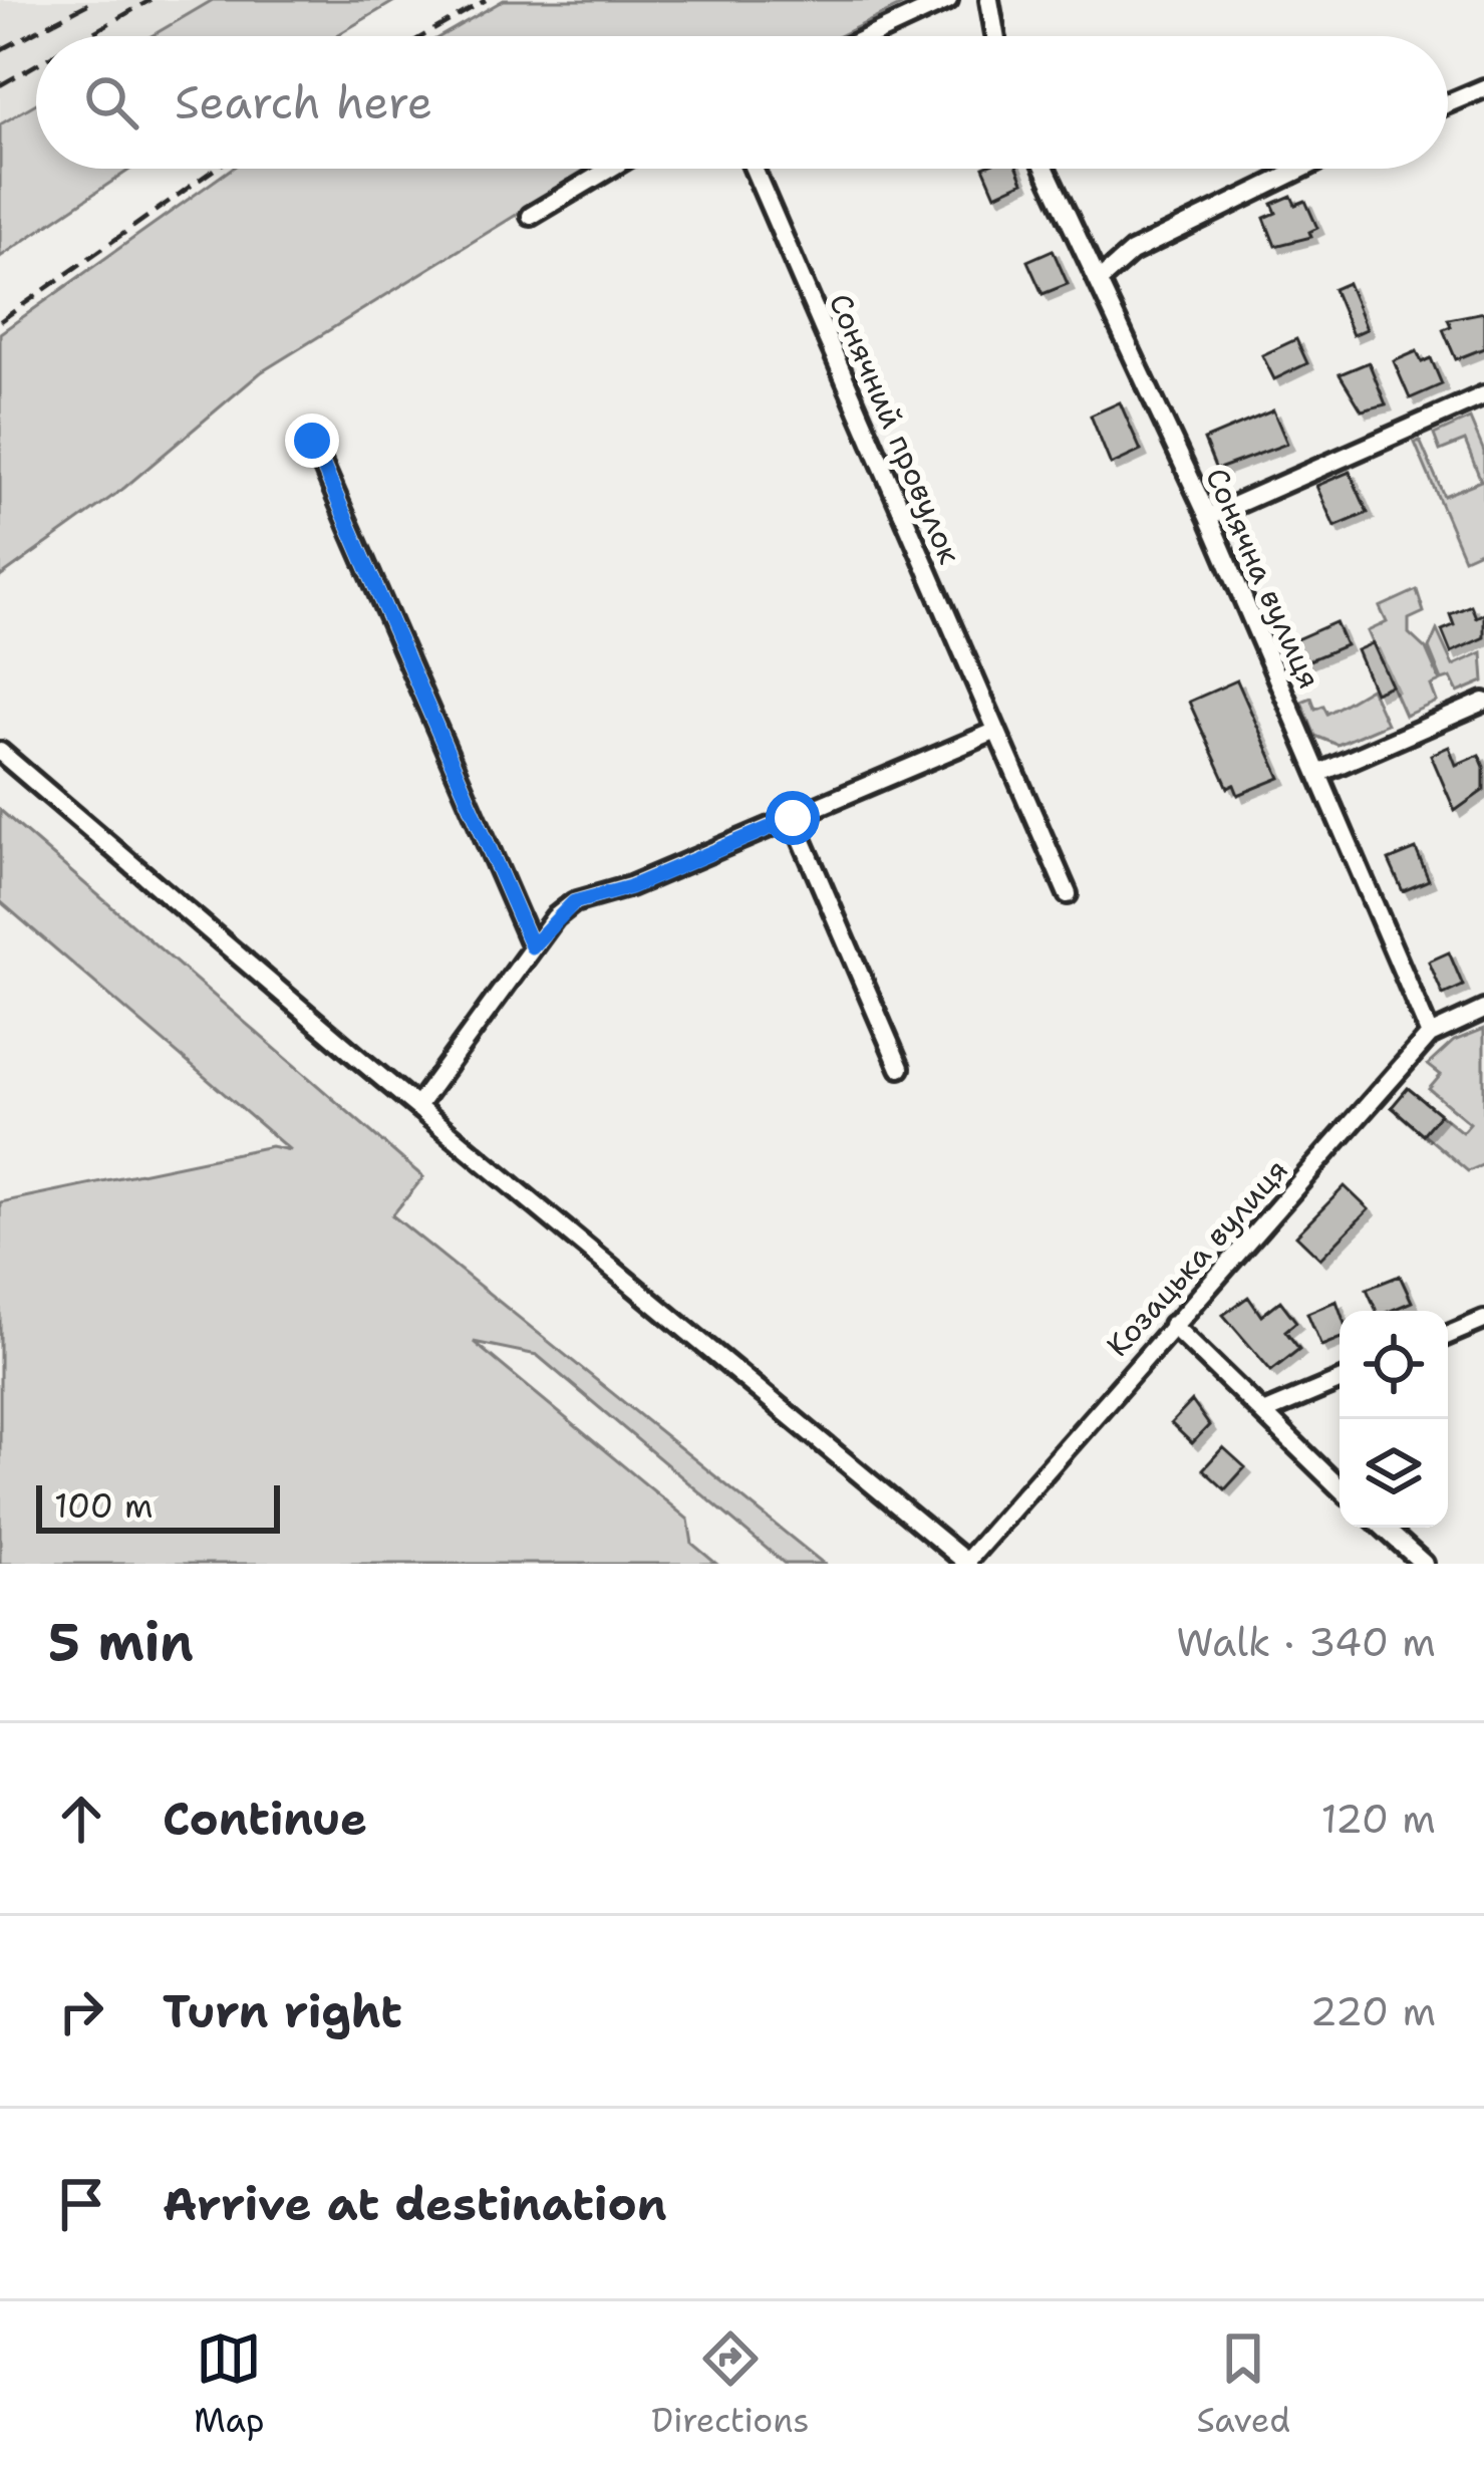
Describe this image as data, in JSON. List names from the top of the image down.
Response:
{
  "streets": {
    "street": ["Сонячний провулок", "Сонячна вулиця", "Козацька вулиця"]
  },
  "crossings": [
    ["Сонячна вулиця", "Козацька вулиця"]
  ],
  "scale_bar": "100 m",
  "page": {
    "search": "Search here",
    "scale": "100 m",
    "heading": ["5 min", "Walk · 340 m"],
    "list": [
      ["Continue", "120 m"],
      ["Turn right", "220 m"],
      "Arrive at destination"
    ],
    "nav": ["Map", "Directions", "Saved"]
  }
}
